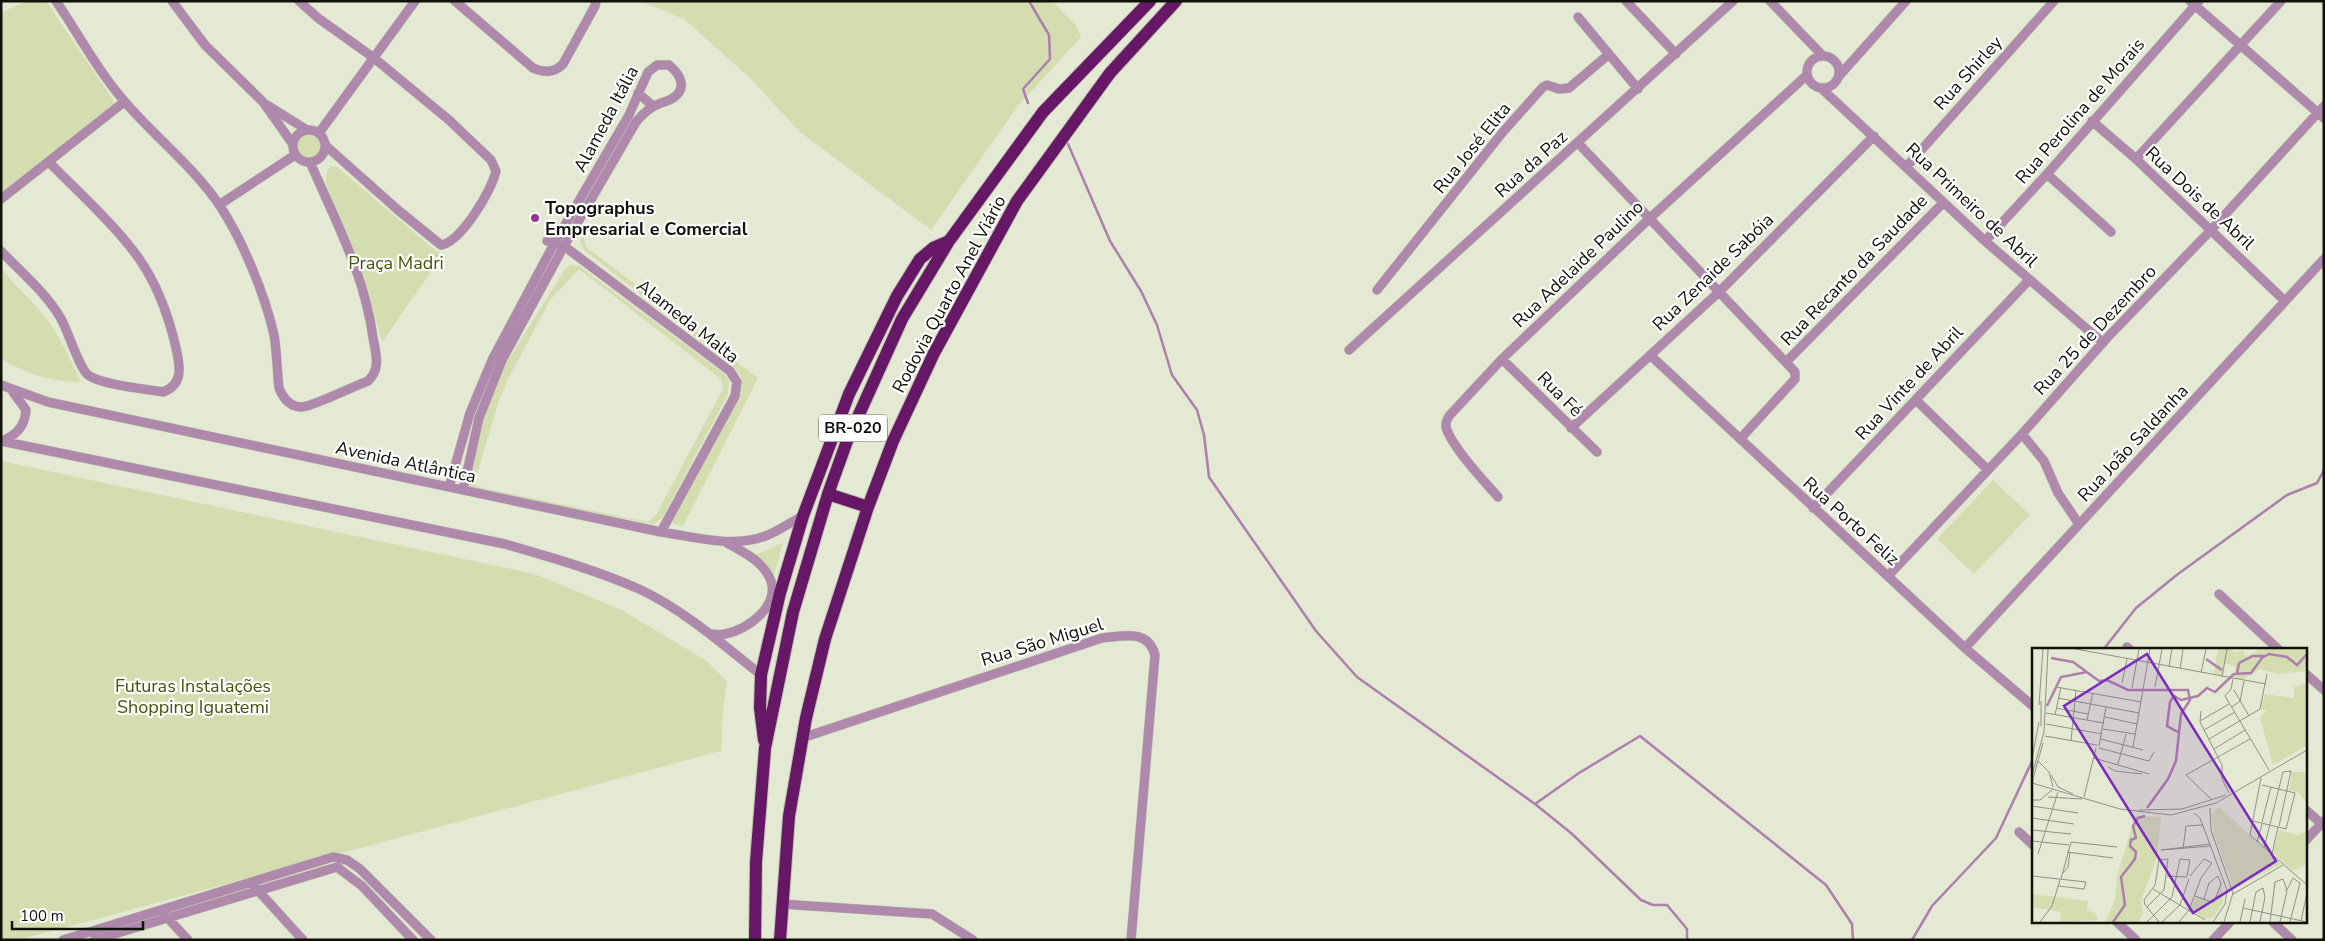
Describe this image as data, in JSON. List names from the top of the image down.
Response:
{
  "streets": {
    "highway": ["Rodovia Quarto Anel Viário", "BR-020"],
    "street": [
      "Rua Shirley",
      "Rua Perolina de Morais",
      "Alameda Itália",
      "Rua José Elita",
      "Rua da Paz",
      "Rua Dois de Abril",
      "Rua Primeiro de Abril",
      "Rua Adelaide Paulino",
      "Rua Recanto da Saudade",
      "Rua Zenaide Sabóia",
      "Alameda Malta",
      "Rua 25 de Dezembro",
      "Rua Vinte de Abril",
      "Rua Fé",
      "Rua João Saldanha",
      "Avenida Atlântica",
      "Rua Porto Feliz",
      "Rua São Miguel"
    ]
  },
  "crossings": [
    ["Rua Shirley", "Rua Primeiro de Abril"],
    ["Rua Perolina de Morais", "Rua Dois de Abril"],
    ["Rua Perolina de Morais", "Rua Primeiro de Abril"],
    ["Alameda Itália", "Alameda Malta"],
    ["Alameda Itália", "Avenida Atlântica"],
    ["Rua Dois de Abril", "Rua 25 de Dezembro"],
    ["Rua Dois de Abril", "Rua João Saldanha"],
    ["Rua Primeiro de Abril", "Rua Adelaide Paulino"],
    ["Rua Primeiro de Abril", "Rua Recanto da Saudade"],
    ["Rua Primeiro de Abril", "Rua Zenaide Sabóia"],
    ["Rua Primeiro de Abril", "Rua 25 de Dezembro"],
    ["Rua Primeiro de Abril", "Rua Vinte de Abril"],
    ["Rua Adelaide Paulino", "Rua Fé"],
    ["Rua Zenaide Sabóia", "Rua Fé"],
    ["Rua Zenaide Sabóia", "Rua Porto Feliz"],
    ["Rodovia Quarto Anel Viário", "Rua São Miguel"],
    ["Alameda Malta", "Avenida Atlântica"],
    ["Rua 25 de Dezembro", "Rua Porto Feliz"],
    ["Rua Vinte de Abril", "Rua Porto Feliz"],
    ["Rua João Saldanha", "Rua Porto Feliz"]
  ],
  "parks": ["Praça Madri", "Futuras Instalações Shopping Iguatemi"],
  "places": ["Topographus Empresarial e Comercial"],
  "scale_bar": "100 m"
}
